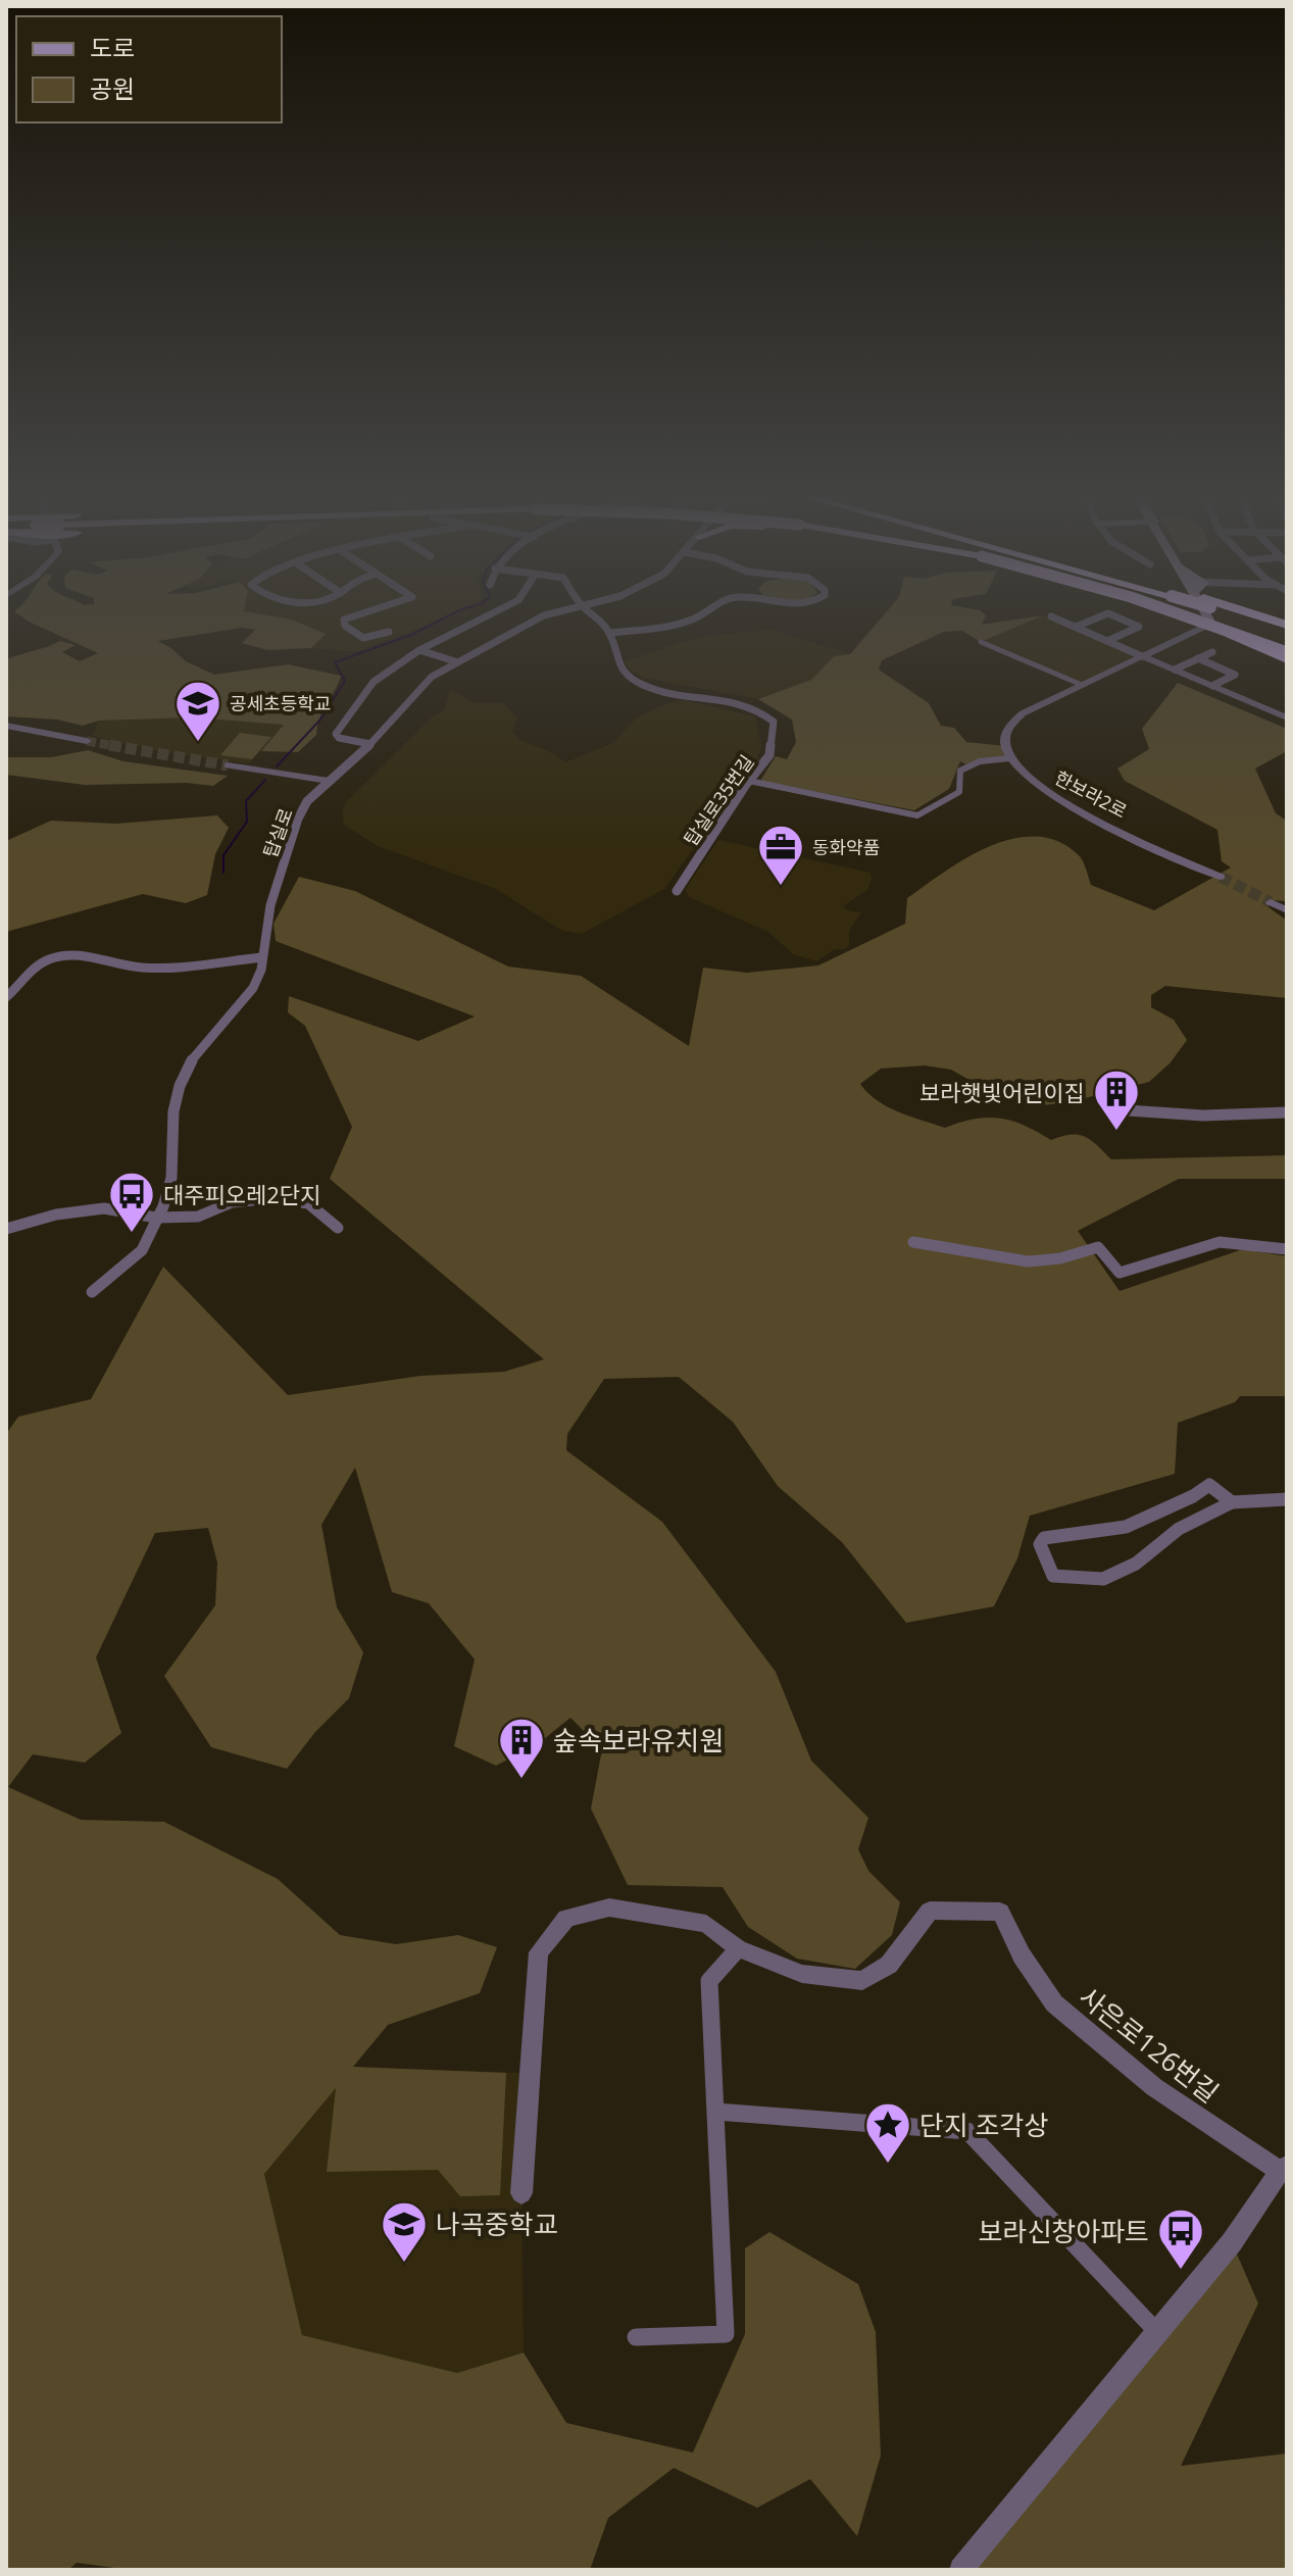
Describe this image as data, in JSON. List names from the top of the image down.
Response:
{
  "streets": {
    "street": [
      "한보라2로",
      "탑실로35번길",
      "탑실로",
      "사은로126번길"
    ]
  },
  "places": {
    "school or university": ["공세초등학교", "나곡중학교"],
    "office": ["동화약품"],
    "building": ["보라햇빛어린이집", "숲속보라유치원"],
    "bus stop": ["대주피오레2단지", "보라신창아파트"],
    "place": ["단지 조각상"]
  },
  "legend": ["도로", "공원"]
}
